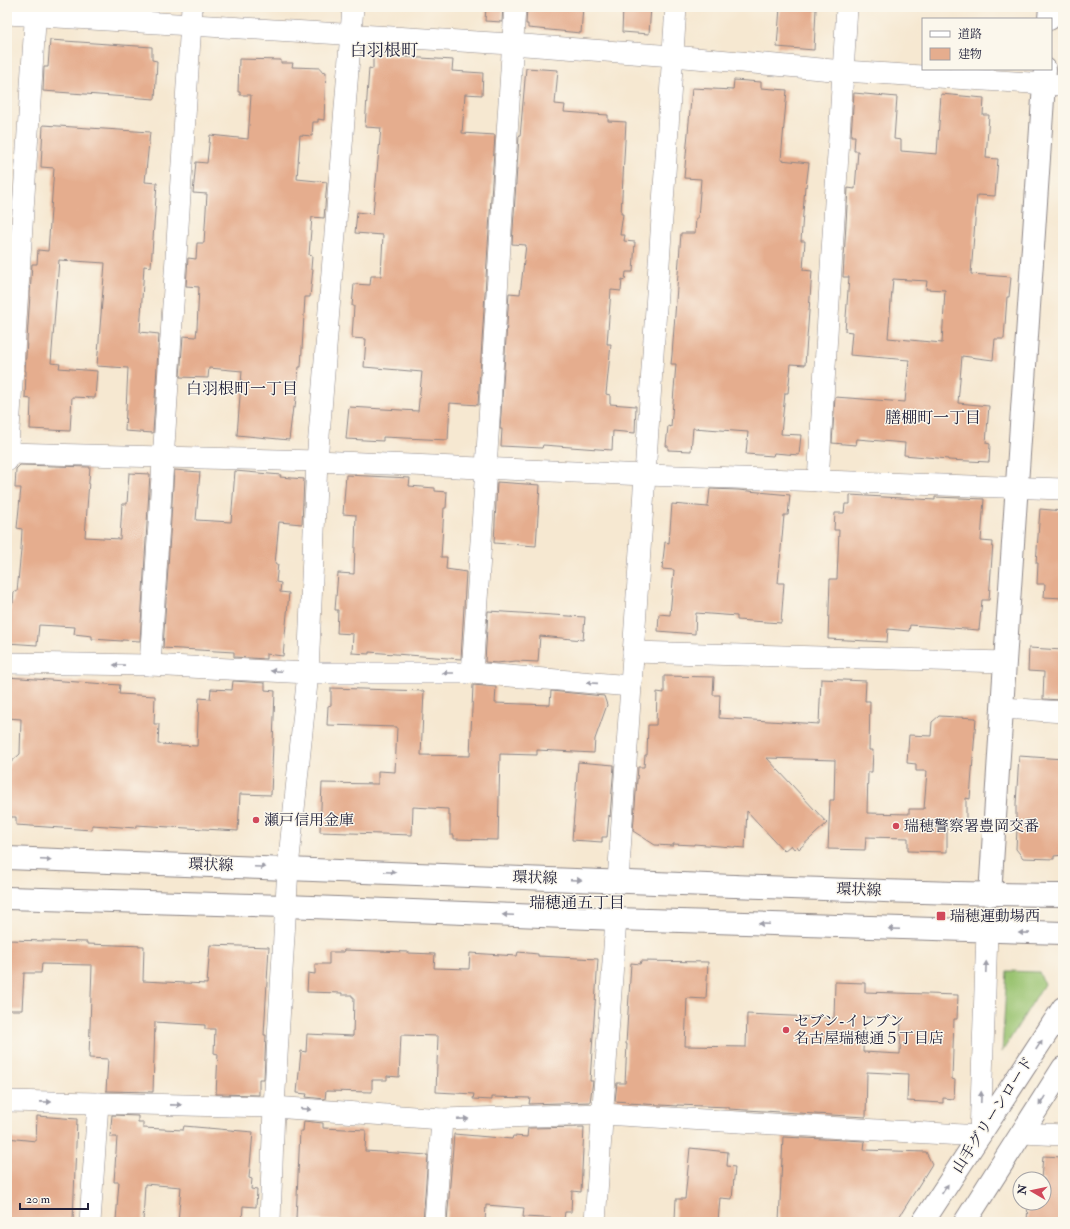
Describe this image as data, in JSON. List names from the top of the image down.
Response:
{
  "streets": {
    "main road": ["環状線", "山手グリーンロード"]
  },
  "districts": [
    "白羽根町",
    "白羽根町一丁目",
    "膳棚町一丁目",
    "瑞穂通五丁目"
  ],
  "places": {
    "other": ["瀬戸信用金庫", "瑞穂警察署豊岡交番", "セブン-イレブン 名古屋瑞穂通５丁目店"],
    "transit": ["瑞穂運動場西"]
  },
  "legend": ["道路", "建物"],
  "scale_bar": "20 m",
  "north": "left"
}
